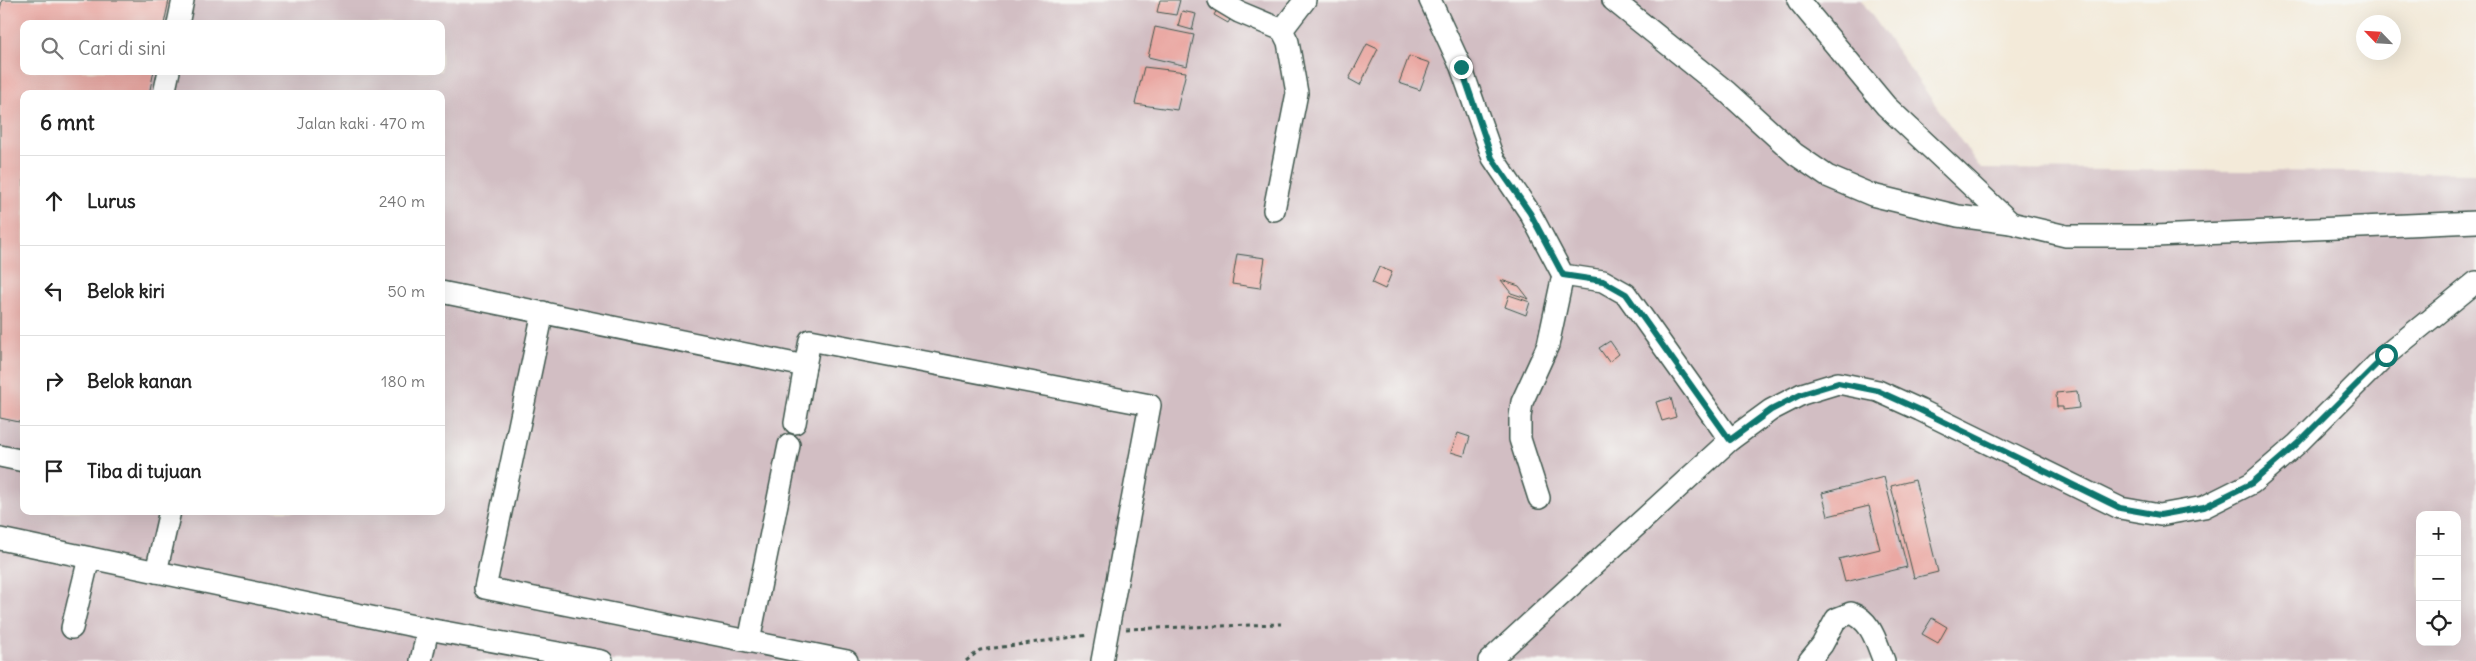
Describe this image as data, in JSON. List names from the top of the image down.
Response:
{
  "north": "top left",
  "page": {
    "search": "Cari di sini",
    "heading": ["6 mnt", "Jalan kaki · 470 m"],
    "list": [
      ["Lurus", "240 m"],
      ["Belok kiri", "50 m"],
      ["Belok kanan", "180 m"],
      "Tiba di tujuan"
    ],
    "map_buttons": ["+", "−"]
  }
}
